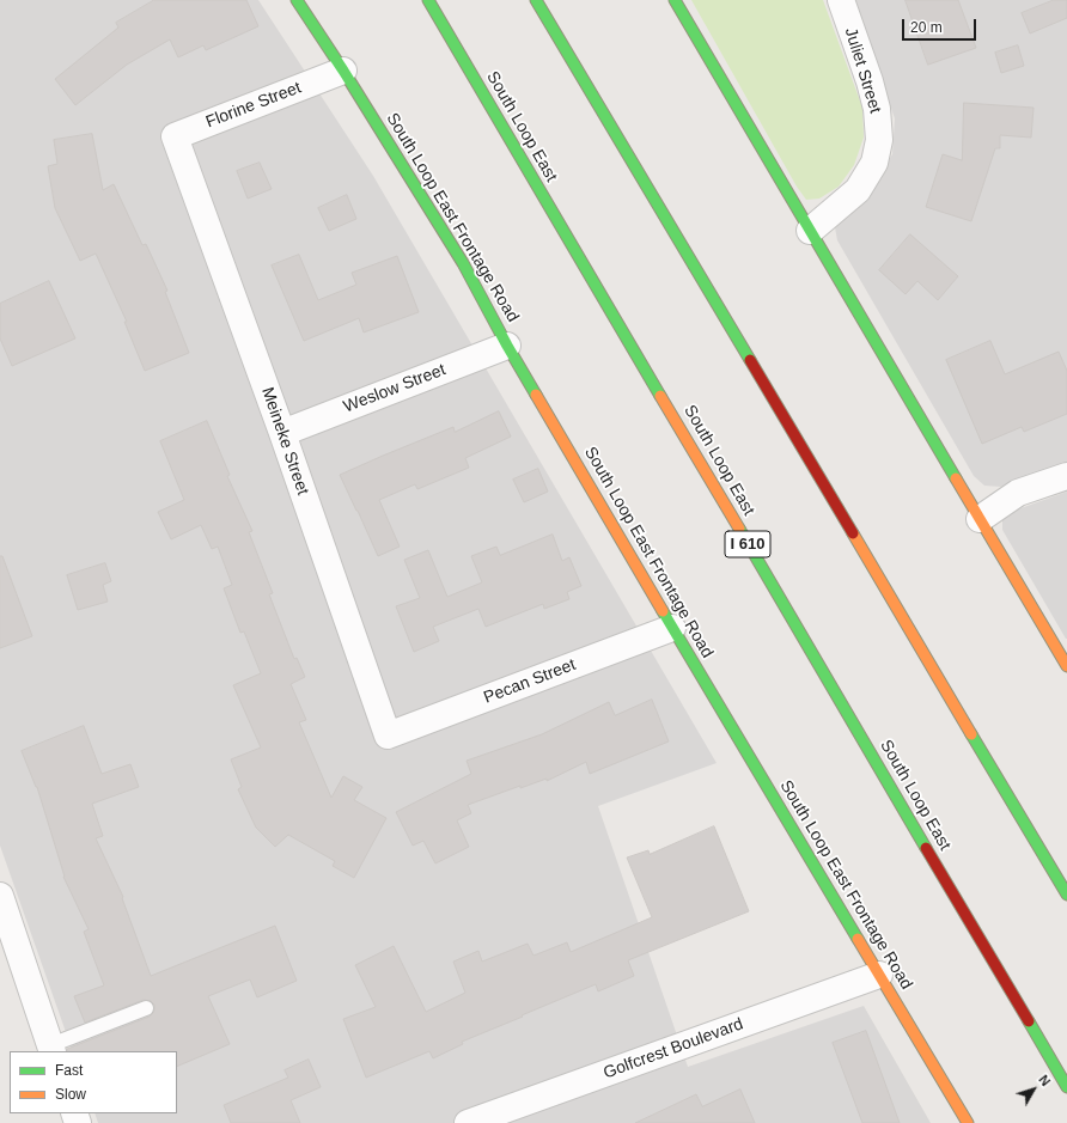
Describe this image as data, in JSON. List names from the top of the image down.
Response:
{
  "streets": {
    "main road": ["South Loop East", "South Loop East Frontage Road", "I 610"],
    "street": [
      "Juliet Street",
      "Florine Street",
      "Weslow Street",
      "Meineke Street",
      "Pecan Street",
      "Golfcrest Boulevard"
    ]
  },
  "crossings": [
    ["Florine Street", "South Loop East Frontage Road"],
    ["Florine Street", "Meineke Street"],
    ["South Loop East Frontage Road", "Weslow Street"],
    ["South Loop East Frontage Road", "Pecan Street"],
    ["South Loop East Frontage Road", "Golfcrest Boulevard"],
    ["Weslow Street", "Meineke Street"],
    ["Meineke Street", "Pecan Street"]
  ],
  "legend": ["Fast", "Slow"],
  "scale_bar": "20 m",
  "north": "top right"
}
